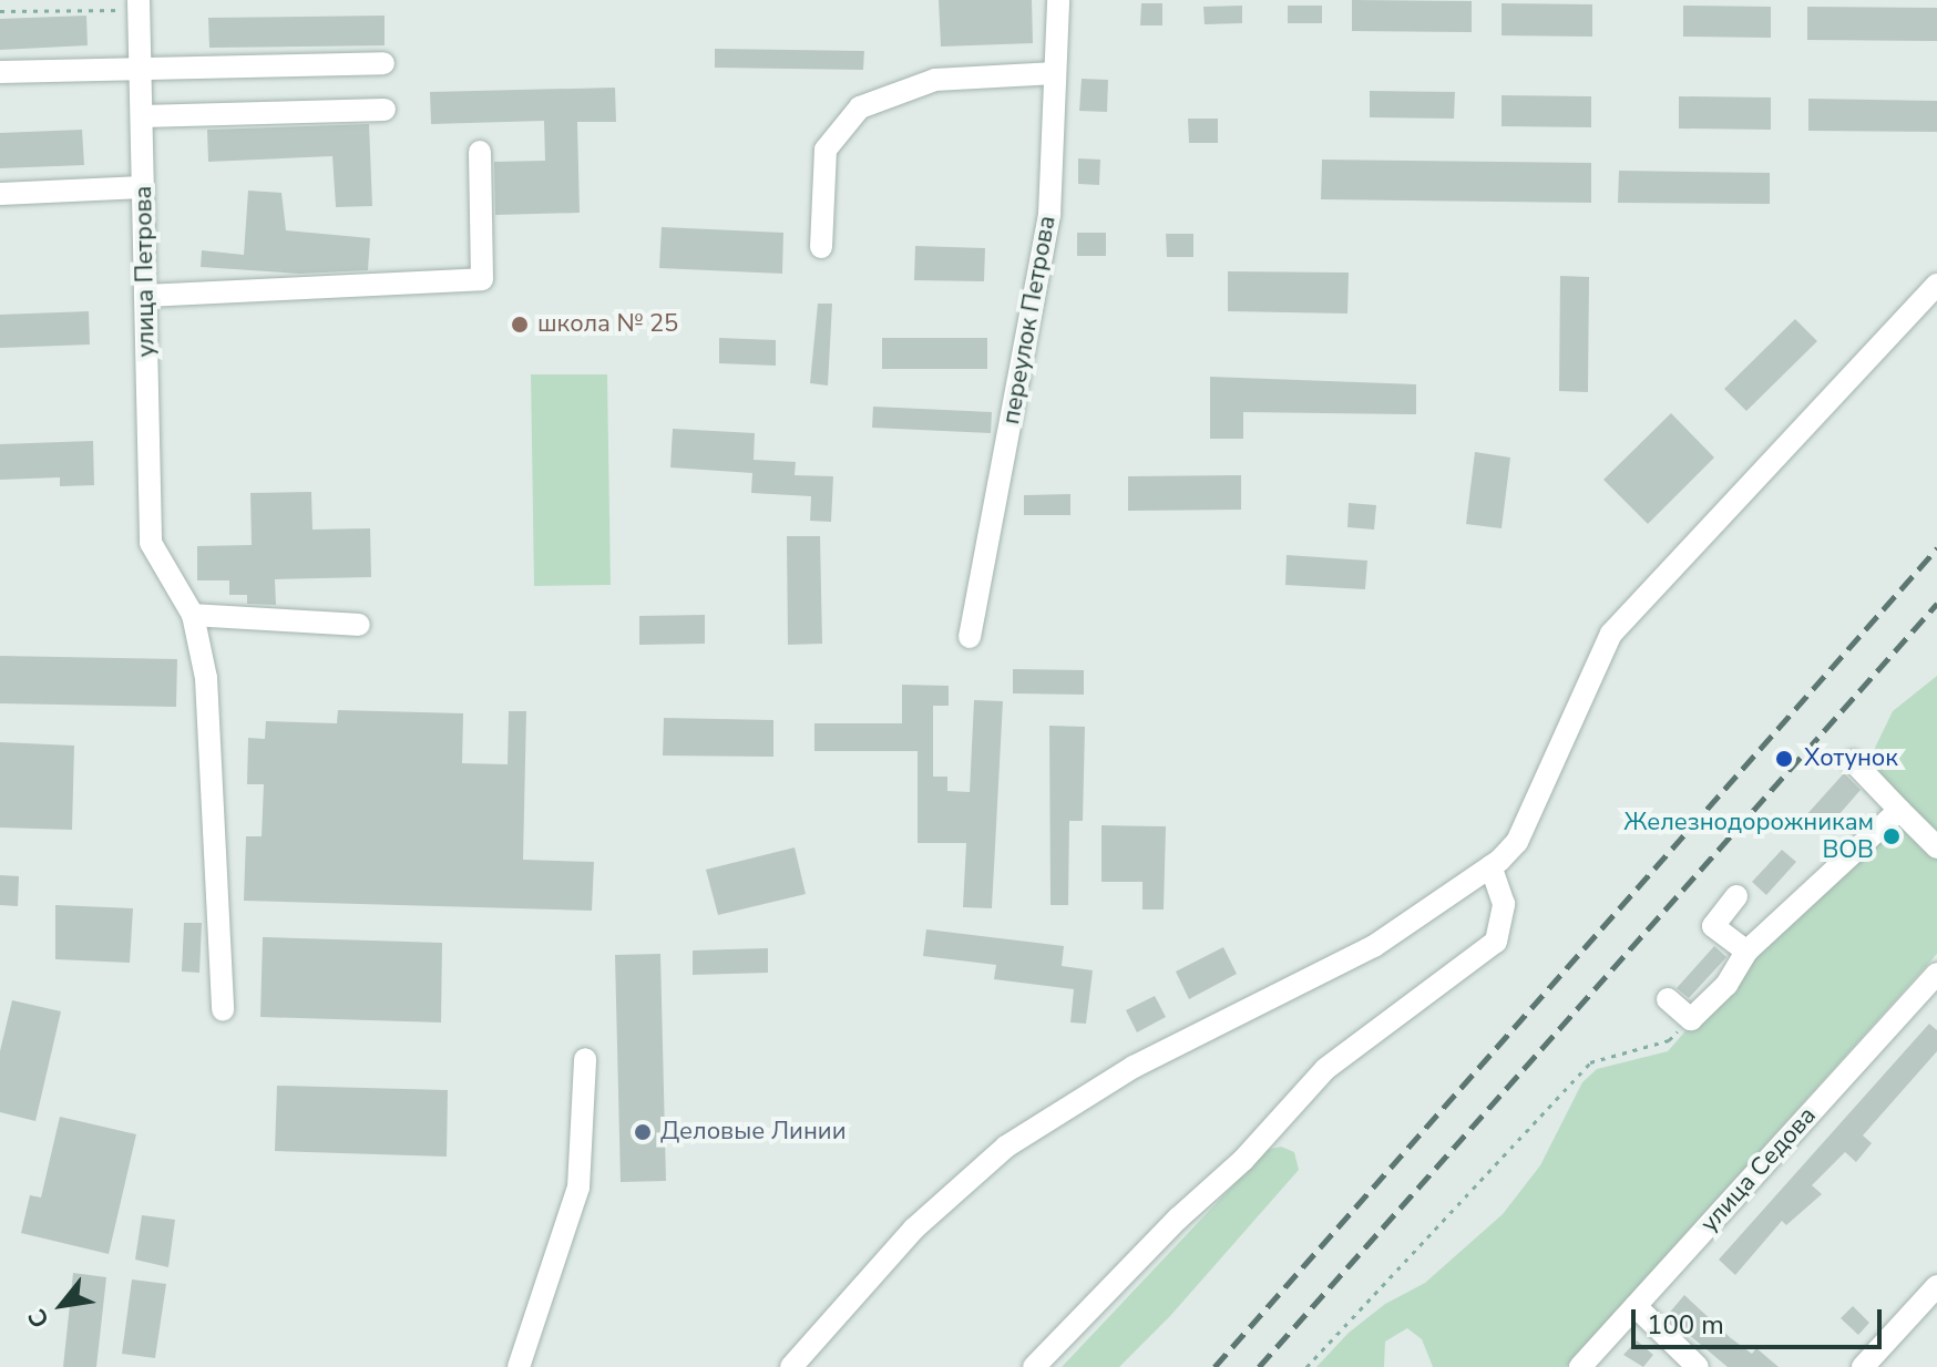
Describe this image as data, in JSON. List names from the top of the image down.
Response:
{
  "streets": {
    "street": ["улица Петрова", "переулок Петрова", "улица Седова"]
  },
  "places": [
    "школа № 25",
    "Хотунок",
    "Железнодорожникам ВОВ",
    "Деловые Линии"
  ],
  "scale_bar": "100 m",
  "north": "bottom left"
}
